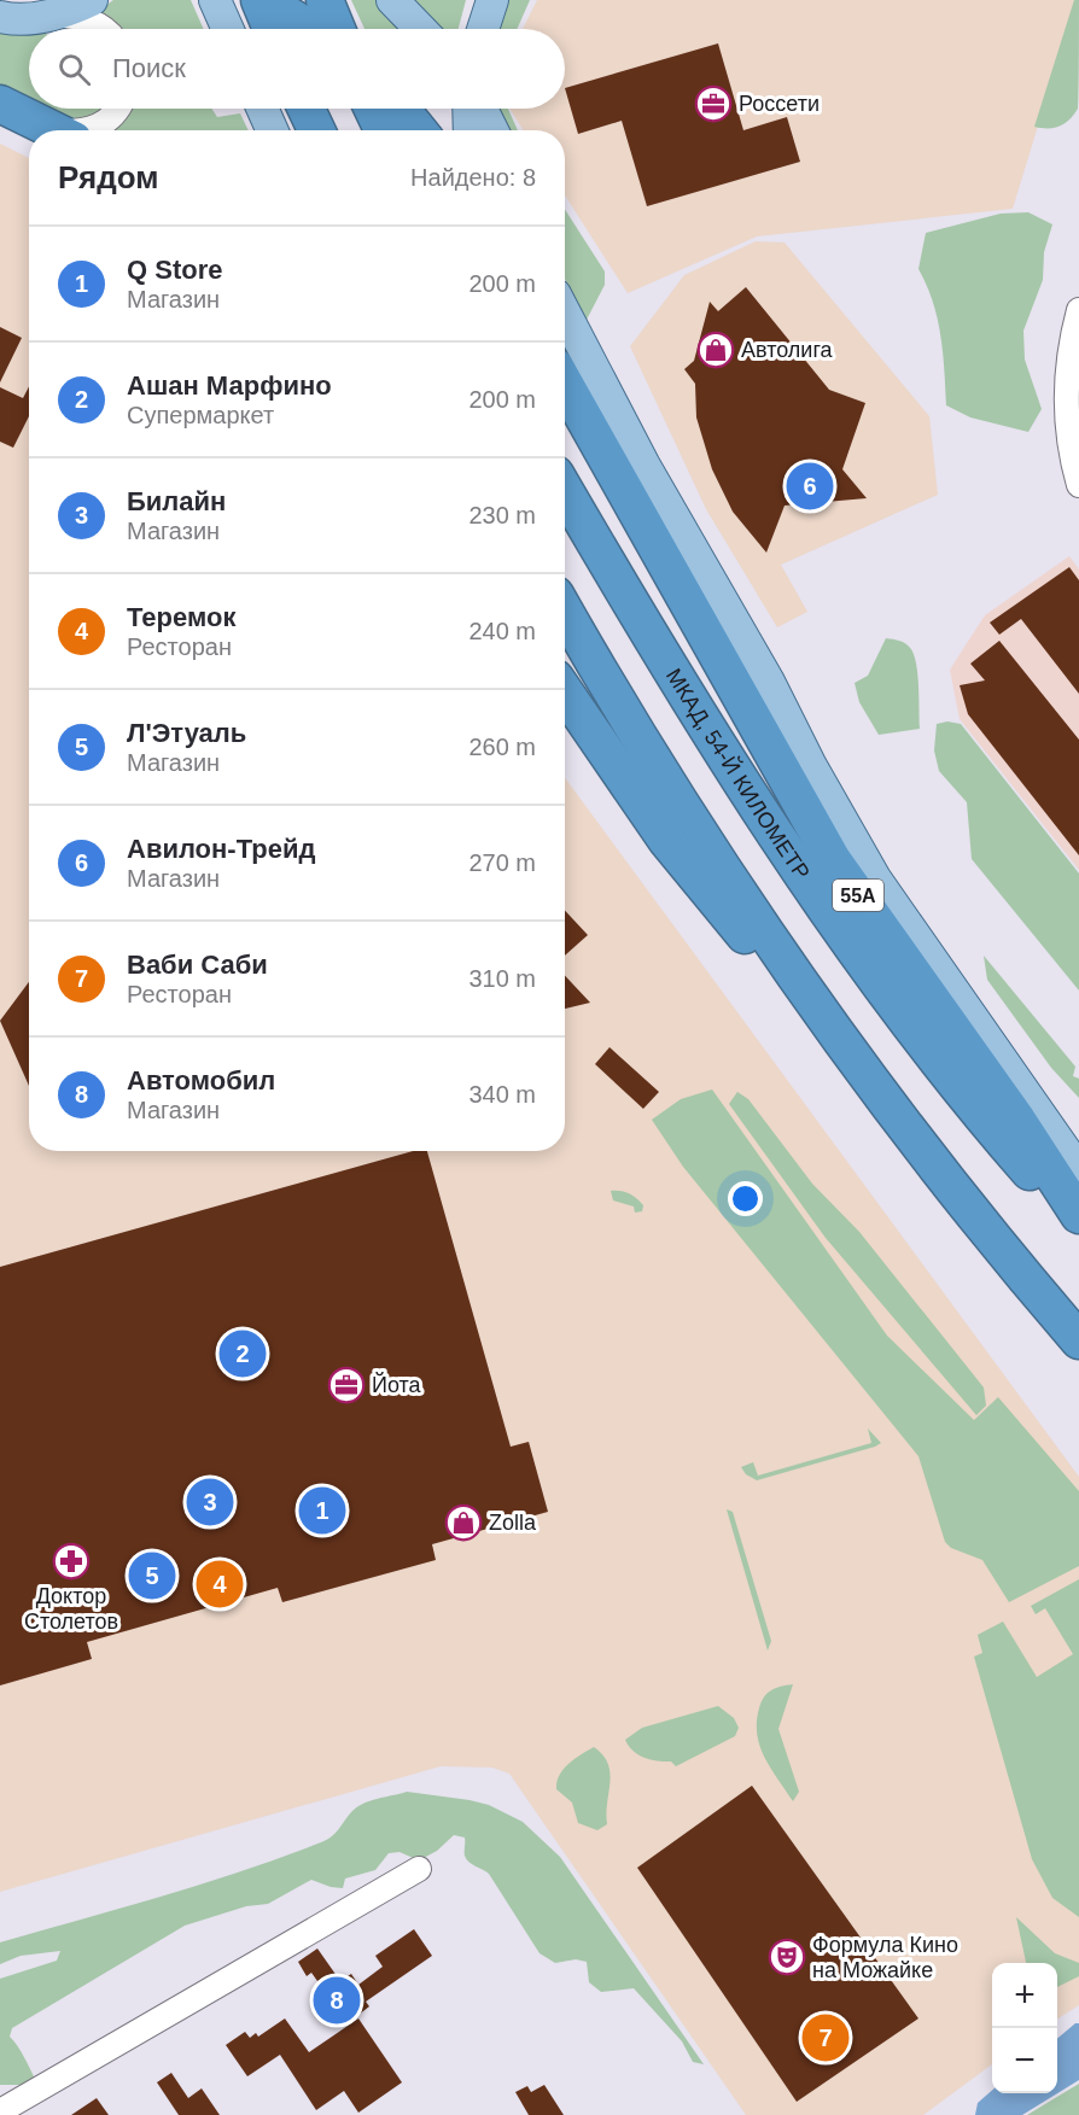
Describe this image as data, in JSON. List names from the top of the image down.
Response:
{
  "streets": {
    "highway": ["МКАД, 54-Й КИЛОМЕТР", "55А"]
  },
  "places": {
    "office": ["Россети", "Йота"],
    "shop": ["Автолига", "Zolla"],
    "pharmacy": ["Доктор Столетов"],
    "theatre": ["Формула Кино на Можайке"]
  },
  "page": {
    "search": "Поиск",
    "heading": ["Рядом", "Найдено: 8"],
    "list": [
      {
        "mark": "1",
        "name": "Q Store",
        "note": "Магазин",
        "value": "200 m"
      },
      {
        "mark": "2",
        "name": "Ашан Марфино",
        "note": "Супермаркет",
        "value": "200 m"
      },
      {
        "mark": "3",
        "name": "Билайн",
        "note": "Магазин",
        "value": "230 m"
      },
      {
        "mark": "4",
        "name": "Теремок",
        "note": "Ресторан",
        "value": "240 m"
      },
      {
        "mark": "5",
        "name": "Л'Этуаль",
        "note": "Магазин",
        "value": "260 m"
      },
      {
        "mark": "6",
        "name": "Авилон-Трейд",
        "note": "Магазин",
        "value": "270 m"
      },
      {
        "mark": "7",
        "name": "Ваби Саби",
        "note": "Ресторан",
        "value": "310 m"
      },
      {
        "mark": "8",
        "name": "Автомобил",
        "note": "Магазин",
        "value": "340 m"
      }
    ],
    "pins": [
      "6",
      "2",
      "3",
      "1",
      "5",
      "4",
      "8",
      "7"
    ],
    "map_buttons": ["+", "−"]
  }
}
